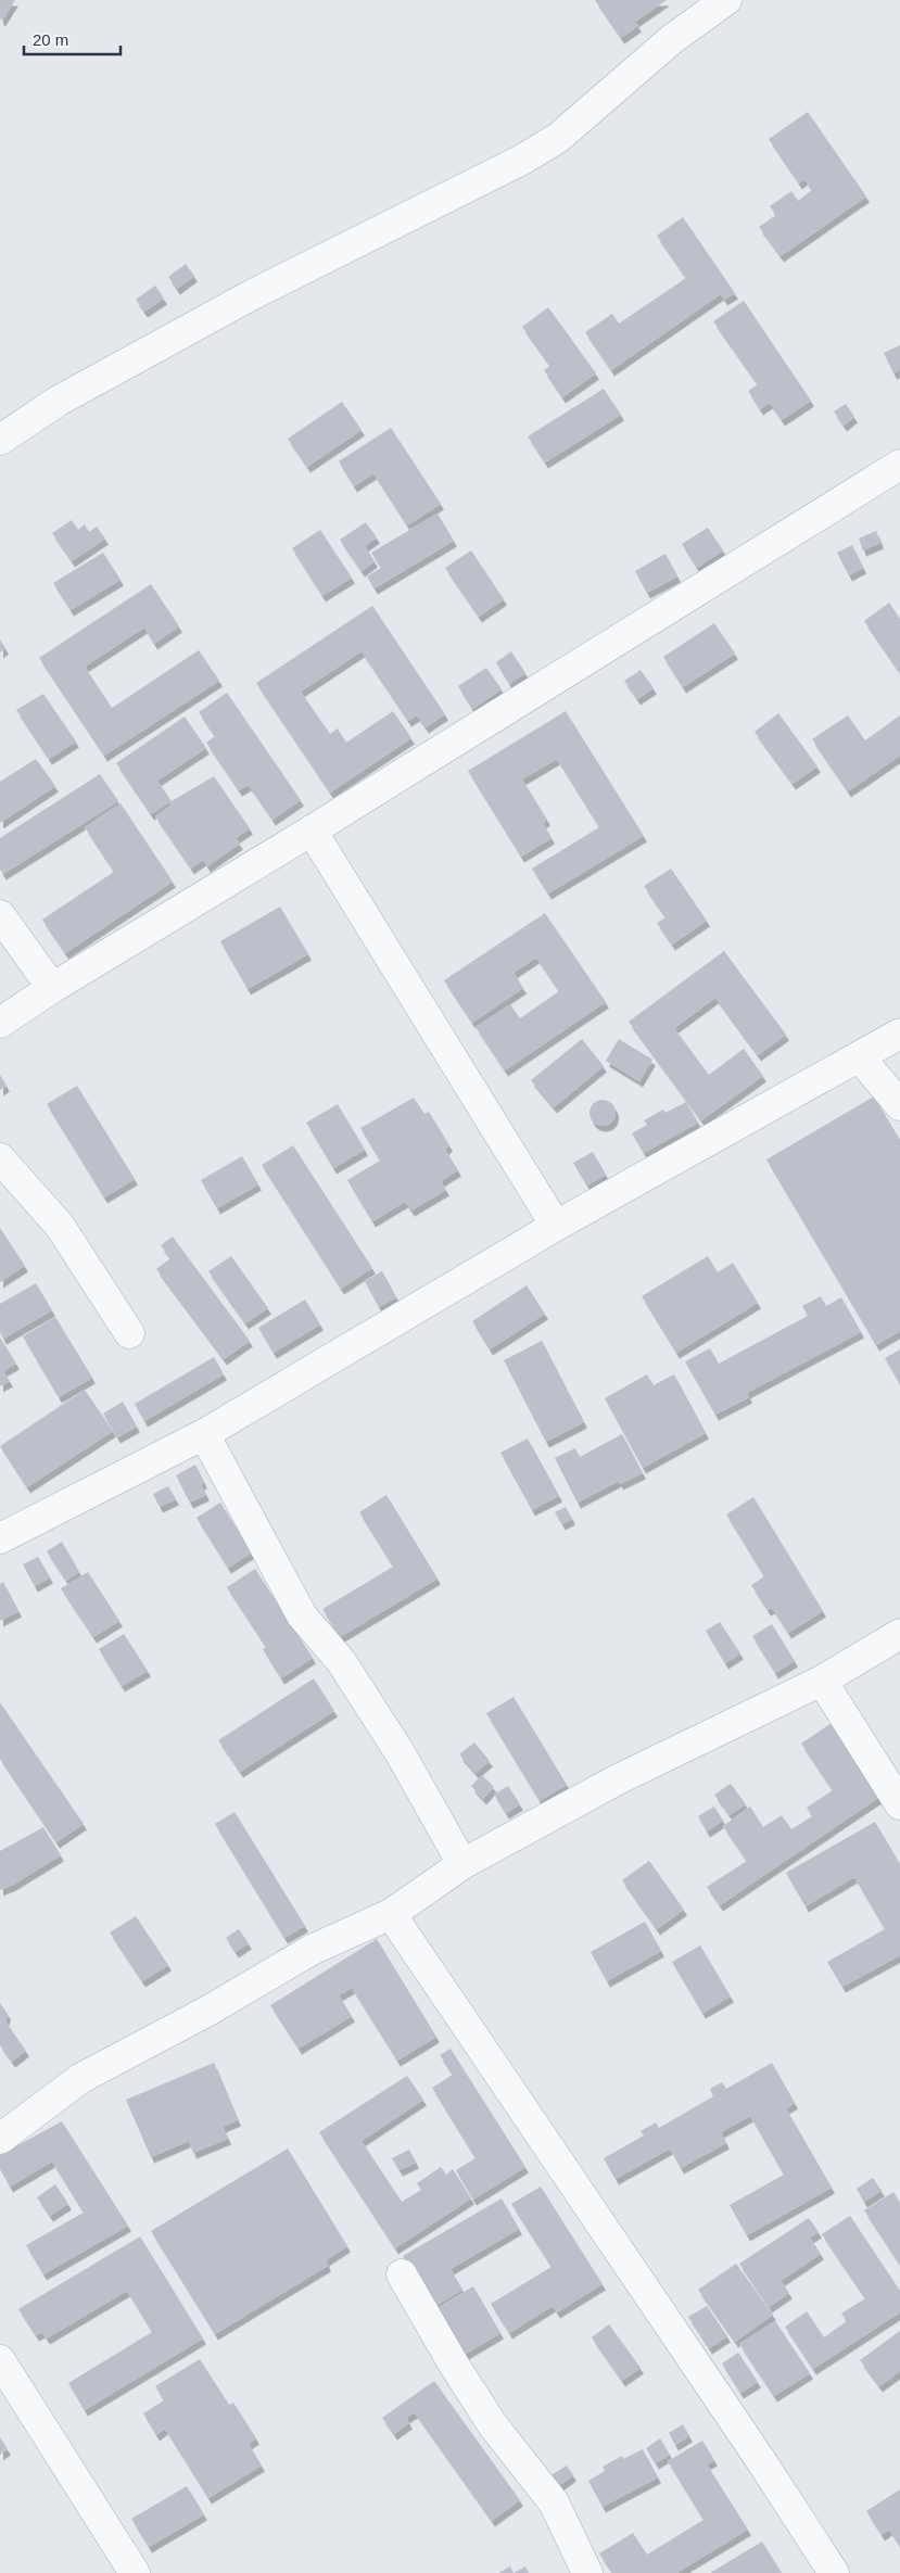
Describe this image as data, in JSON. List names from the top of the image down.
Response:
{
  "scale_bar": "20 m"
}
